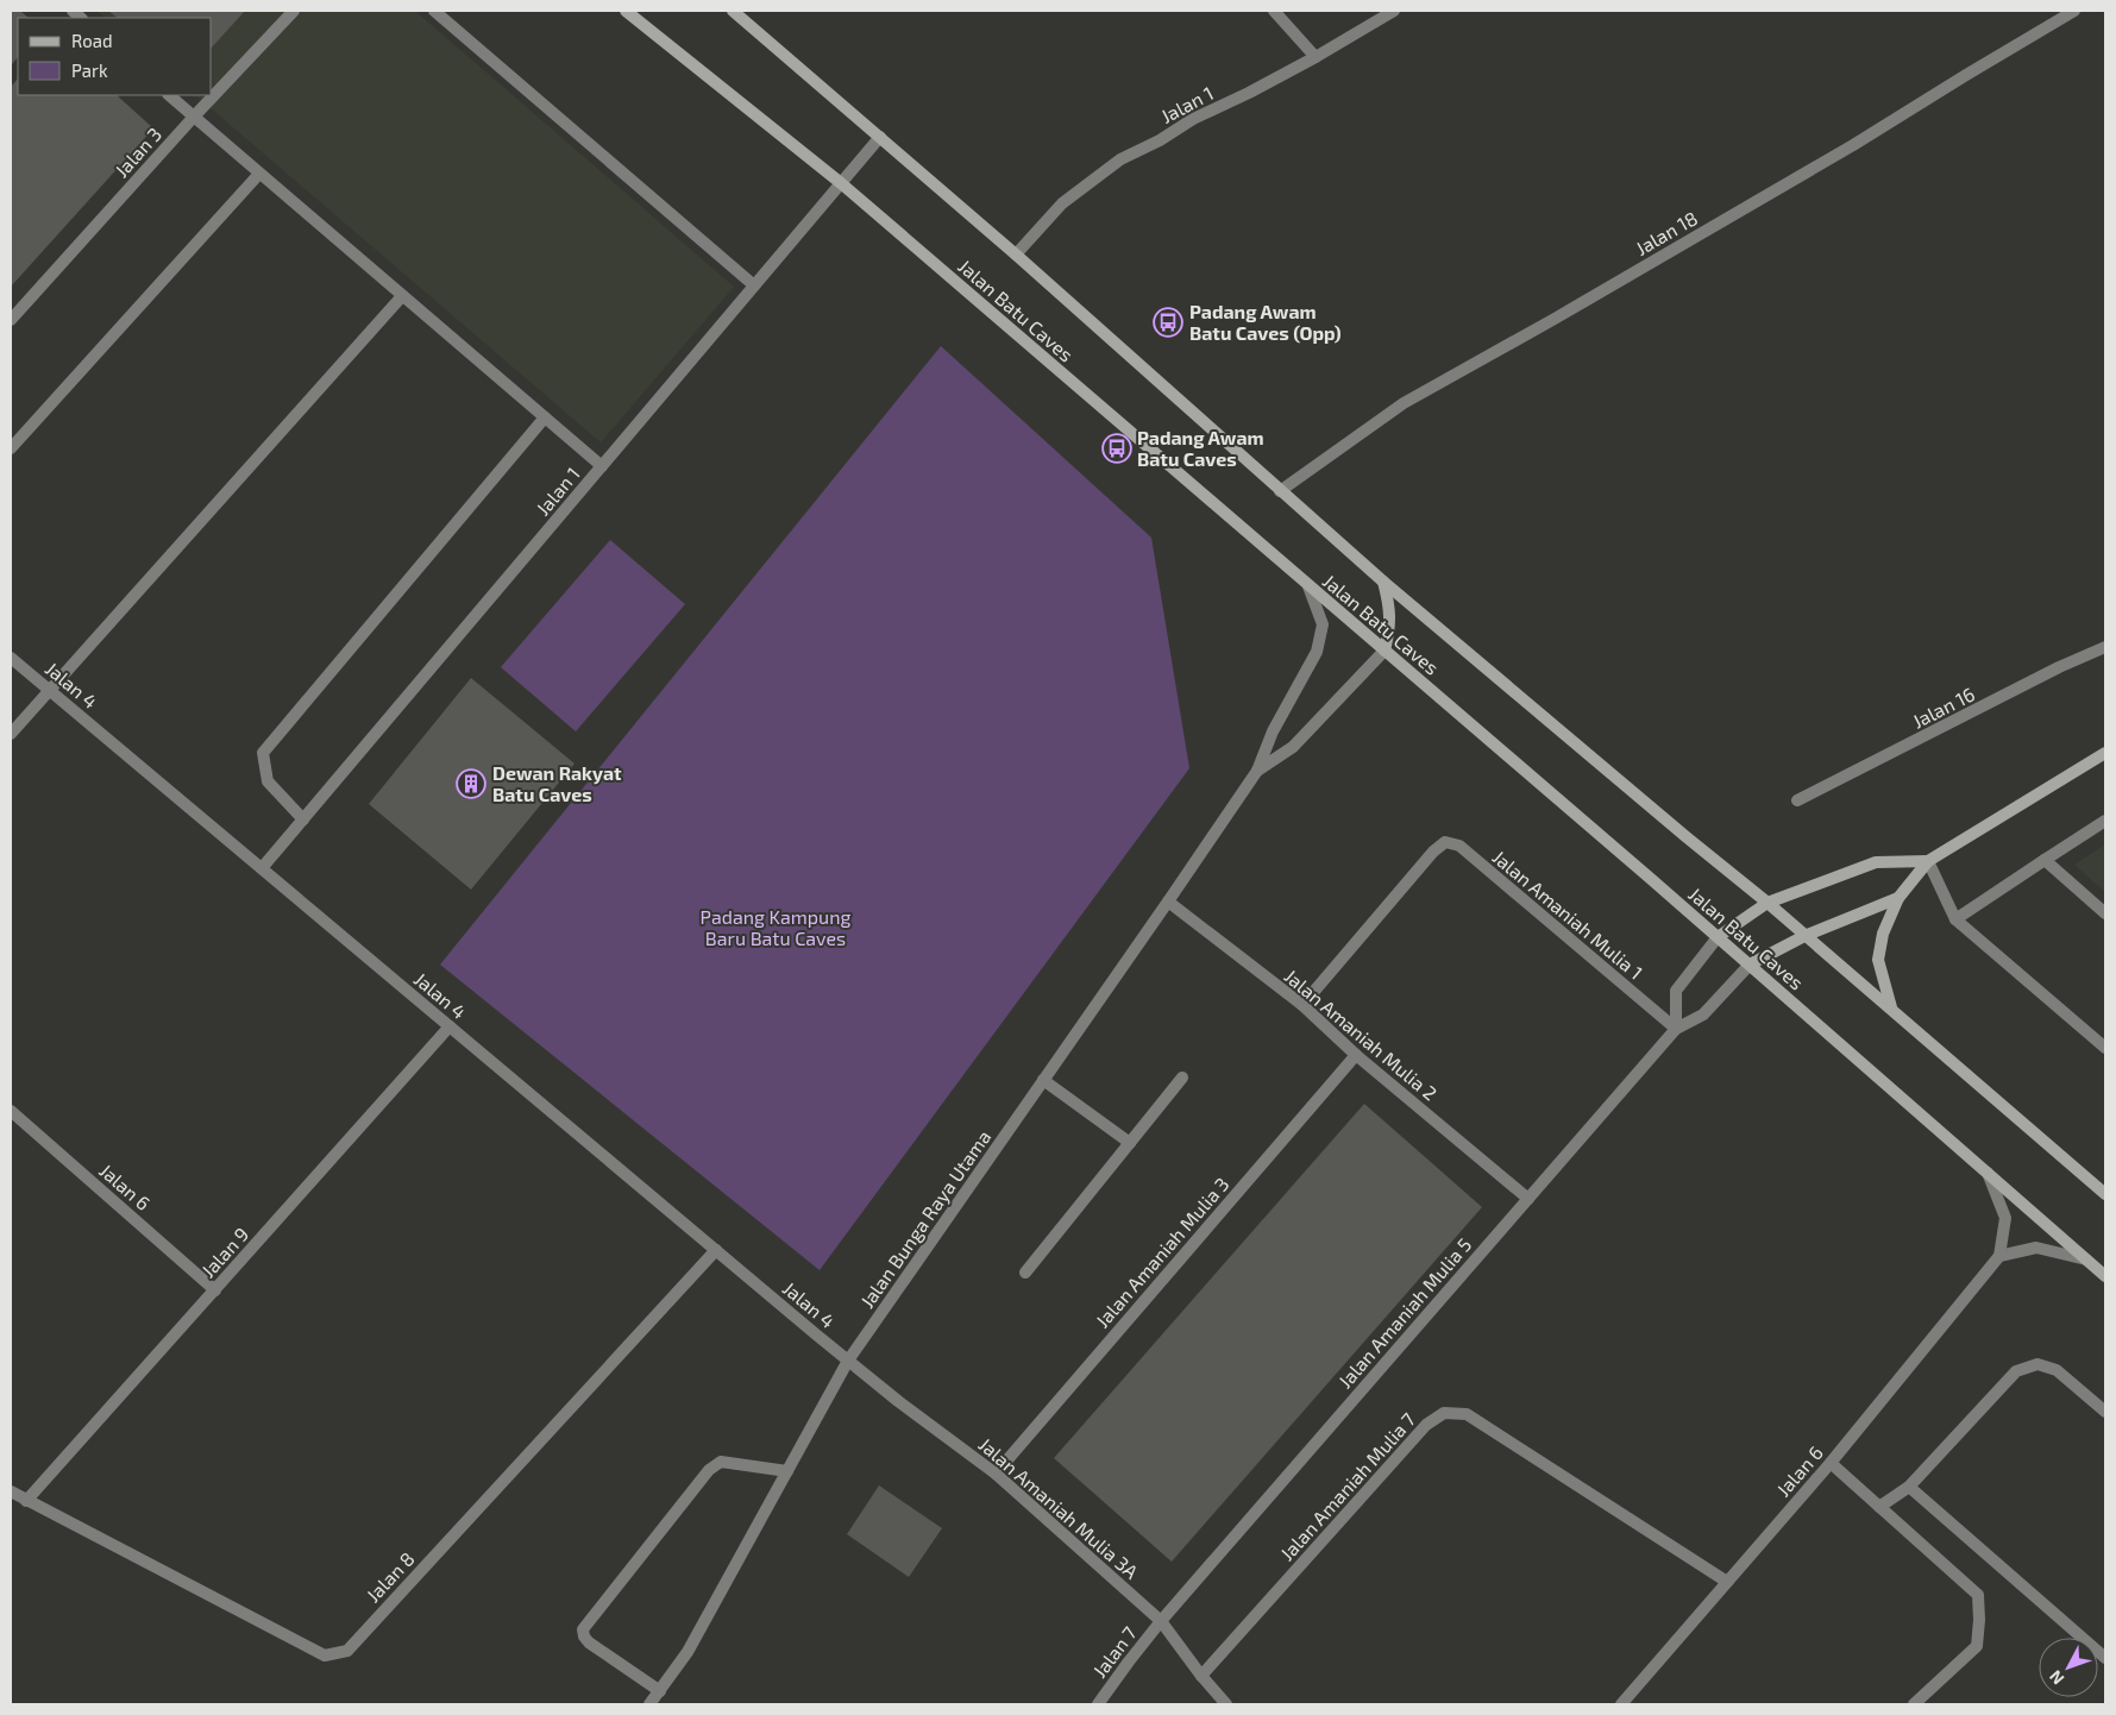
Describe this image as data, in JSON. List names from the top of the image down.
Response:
{
  "streets": {
    "main road": ["Jalan Batu Caves"],
    "street": [
      "Jalan 1",
      "Jalan 3",
      "Jalan 18",
      "Jalan 4",
      "Jalan 16",
      "Jalan Amaniah Mulia 1",
      "Jalan Amaniah Mulia 2",
      "Jalan 6",
      "Jalan Bunga Raya Utama",
      "Jalan 9",
      "Jalan Amaniah Mulia 3",
      "Jalan Amaniah Mulia 5",
      "Jalan Amaniah Mulia 7",
      "Jalan Amaniah Mulia 3A",
      "Jalan 8",
      "Jalan 7"
    ]
  },
  "crossings": [
    ["Jalan 1", "Jalan Batu Caves"],
    ["Jalan 1", "Jalan 4"],
    ["Jalan 18", "Jalan Batu Caves"],
    ["Jalan Batu Caves", "Jalan Bunga Raya Utama"],
    ["Jalan Batu Caves", "Jalan Amaniah Mulia 5"],
    ["Jalan 4", "Jalan Bunga Raya Utama"],
    ["Jalan 4", "Jalan 9"],
    ["Jalan 4", "Jalan Amaniah Mulia 3A"],
    ["Jalan 4", "Jalan 8"],
    ["Jalan Amaniah Mulia 1", "Jalan Amaniah Mulia 2"],
    ["Jalan Amaniah Mulia 1", "Jalan Amaniah Mulia 5"],
    ["Jalan Amaniah Mulia 2", "Jalan Bunga Raya Utama"],
    ["Jalan Amaniah Mulia 2", "Jalan Amaniah Mulia 3"],
    ["Jalan Amaniah Mulia 2", "Jalan Amaniah Mulia 5"],
    ["Jalan 6", "Jalan 9"],
    ["Jalan 6", "Jalan Amaniah Mulia 7"],
    ["Jalan Bunga Raya Utama", "Jalan Amaniah Mulia 3A"],
    ["Jalan 9", "Jalan 8"],
    ["Jalan Amaniah Mulia 3", "Jalan Amaniah Mulia 3A"],
    ["Jalan Amaniah Mulia 5", "Jalan Amaniah Mulia 3A"],
    ["Jalan Amaniah Mulia 5", "Jalan 7"],
    ["Jalan Amaniah Mulia 7", "Jalan Amaniah Mulia 3A"],
    ["Jalan Amaniah Mulia 3A", "Jalan 7"]
  ],
  "parks": ["Padang Kampung Baru Batu Caves"],
  "places": {
    "bus stop": ["Padang Awam Batu Caves (Opp)", "Padang Awam Batu Caves"],
    "building": ["Dewan Rakyat Batu Caves"]
  },
  "legend": ["Road", "Park"],
  "north": "bottom left"
}
